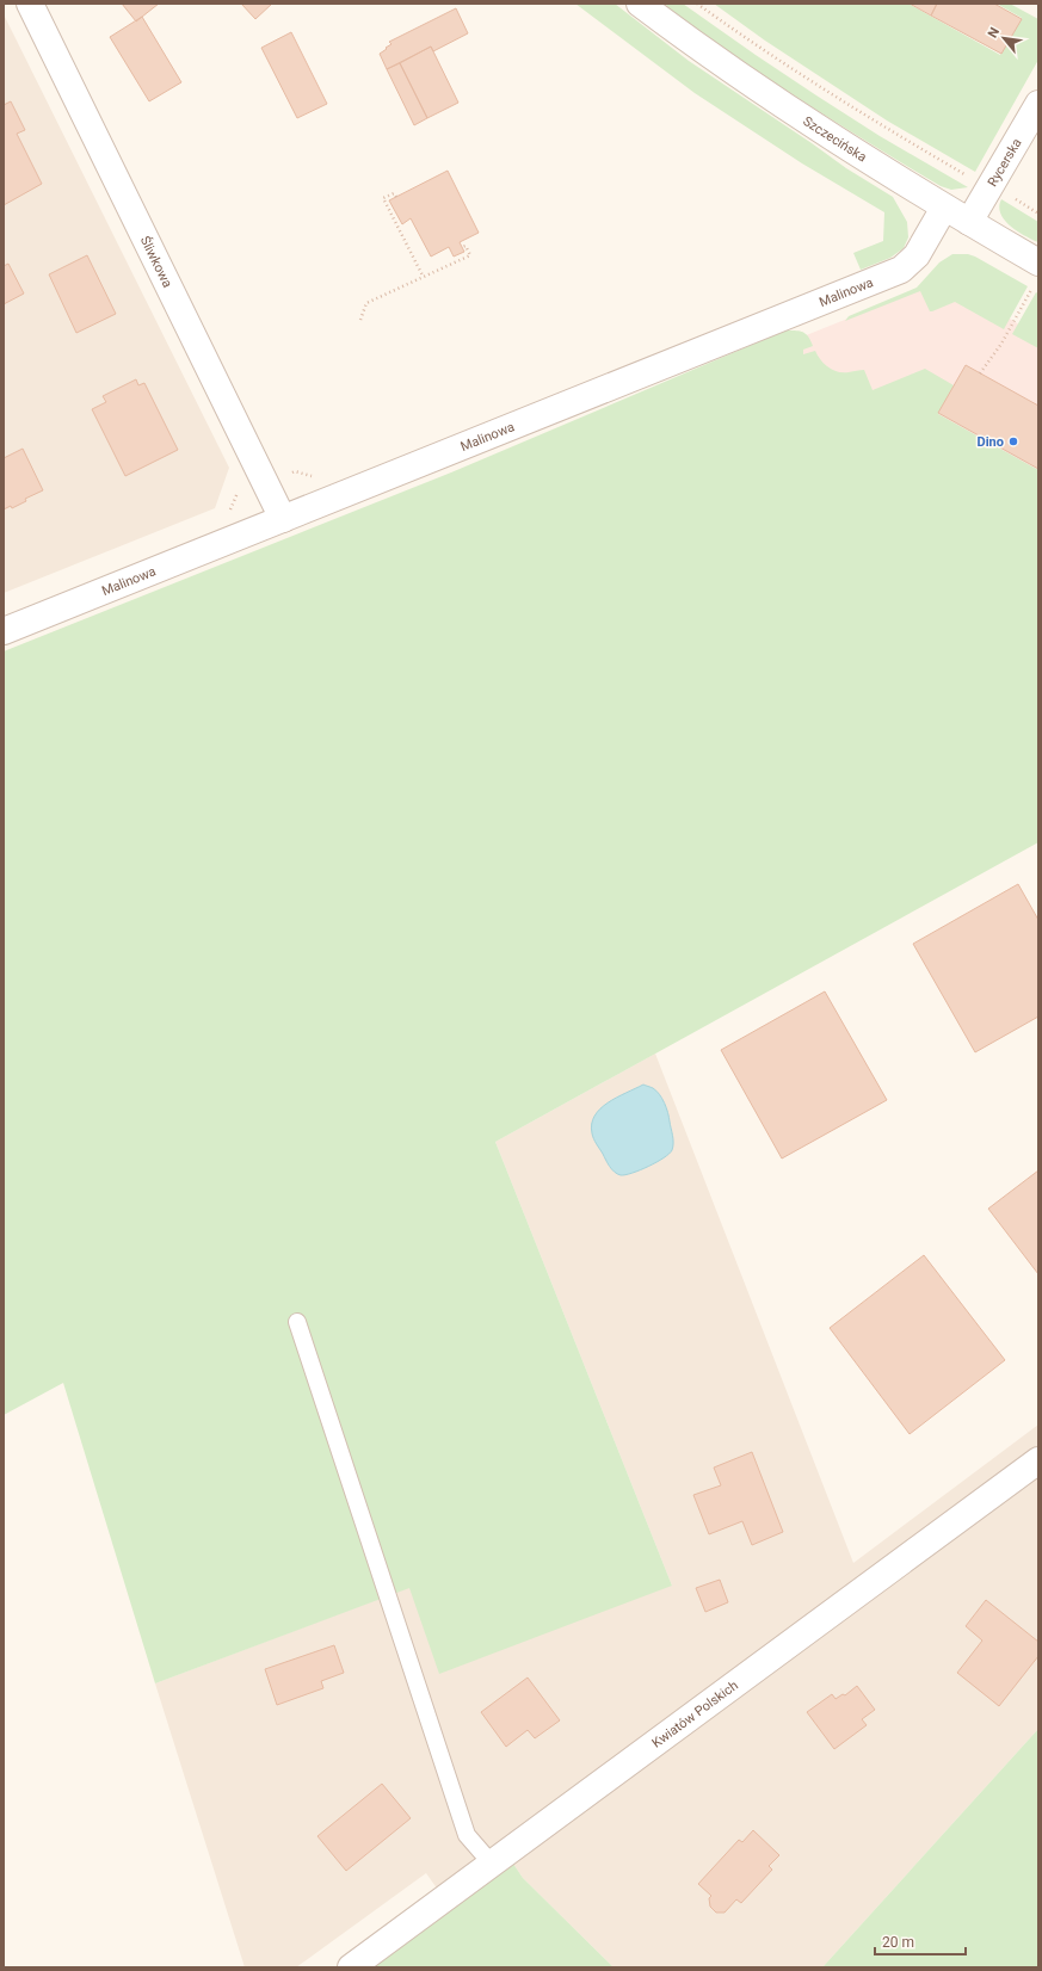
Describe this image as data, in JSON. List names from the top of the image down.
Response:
{
  "streets": {
    "street": [
      "Szczecińska",
      "Rycerska",
      "Śliwkowa",
      "Malinowa",
      "Kwiatów Polskich"
    ]
  },
  "crossings": [
    ["Szczecińska", "Rycerska"],
    ["Szczecińska", "Malinowa"],
    ["Śliwkowa", "Malinowa"]
  ],
  "places": ["Dino"],
  "scale_bar": "20 m",
  "north": "top left"
}
